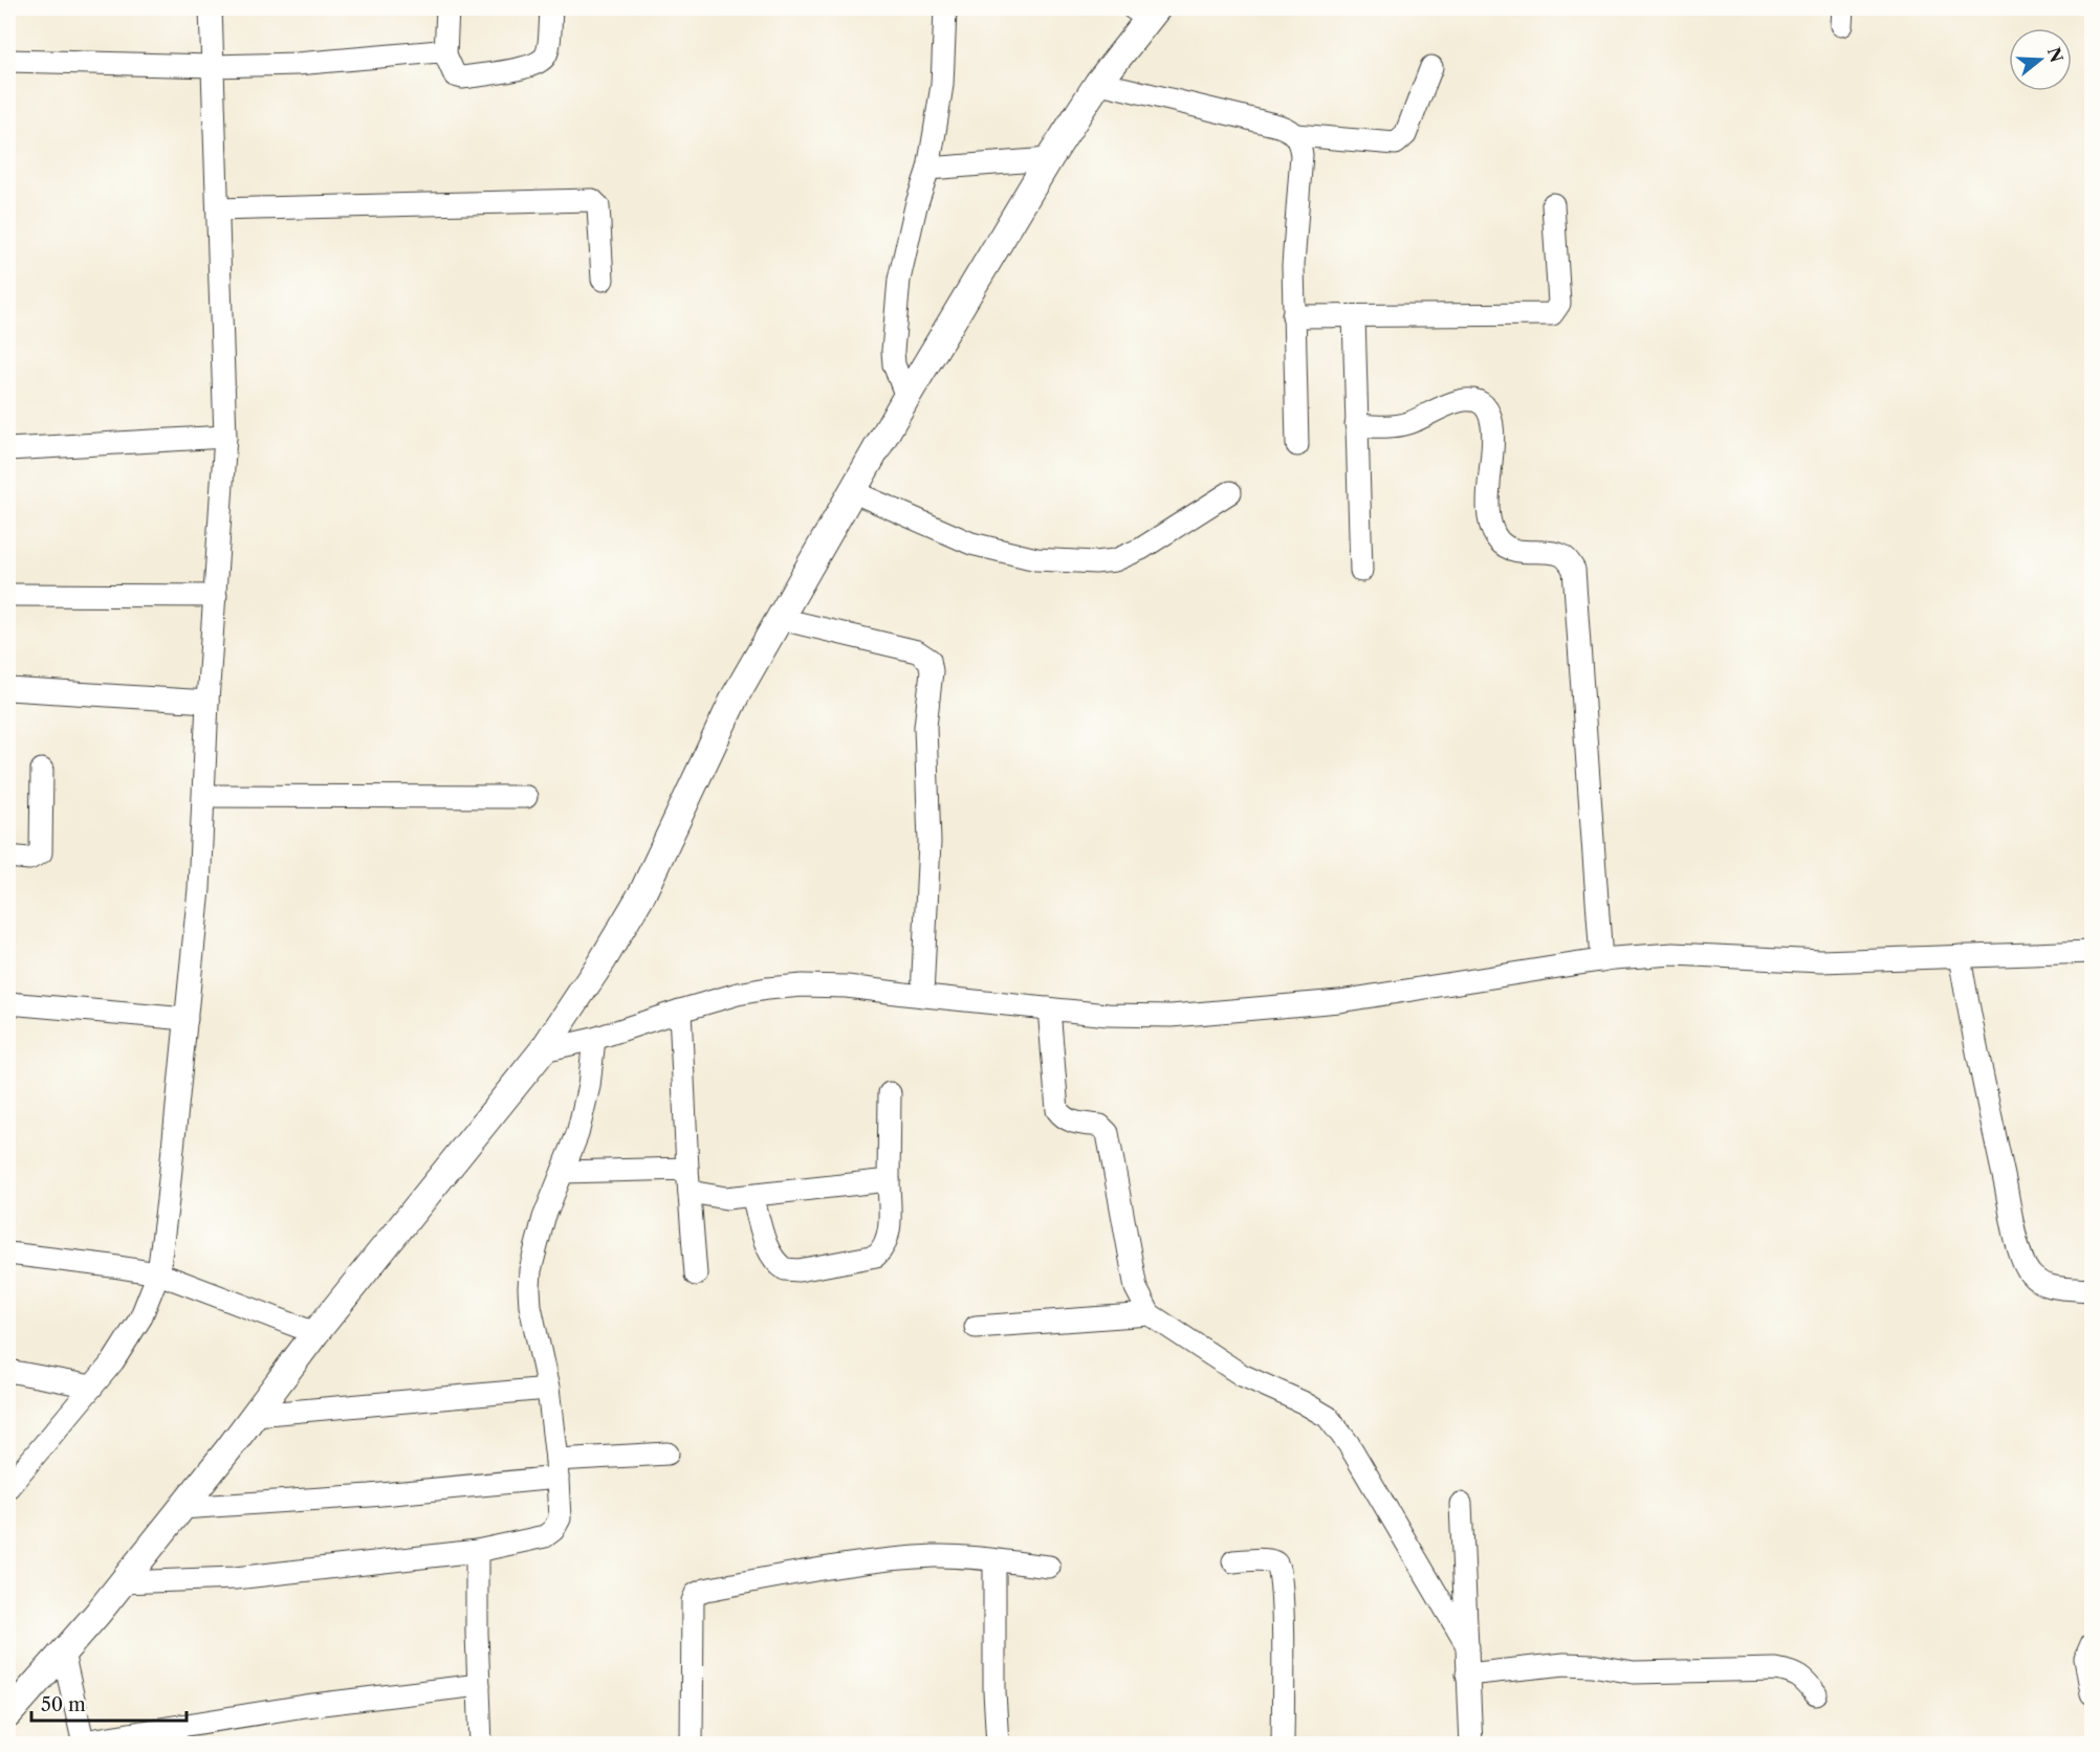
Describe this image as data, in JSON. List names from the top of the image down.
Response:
{
  "scale_bar": "50 m",
  "north": "right"
}
